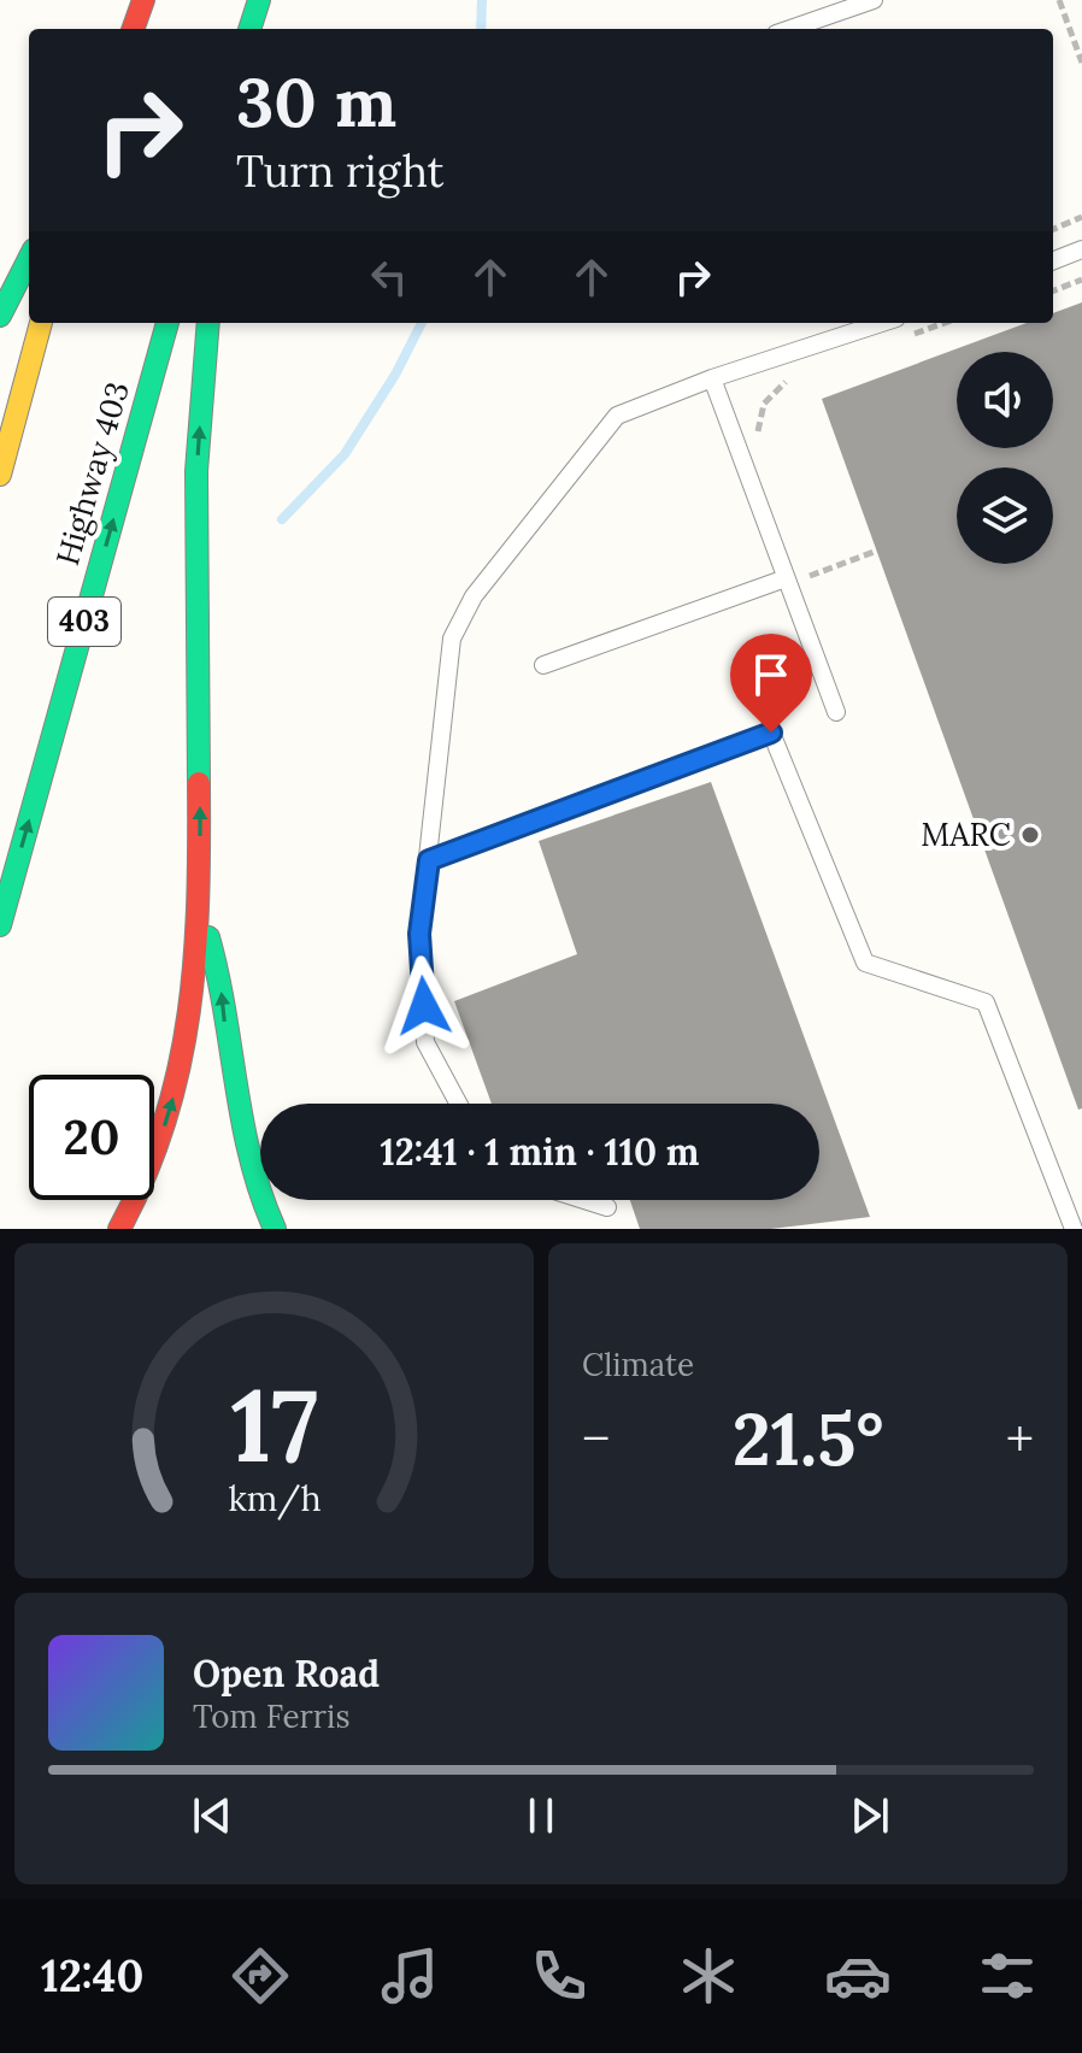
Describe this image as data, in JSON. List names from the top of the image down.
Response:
{
  "streets": {
    "highway": ["Highway 403", "403"]
  },
  "places": ["MARC"],
  "page": {
    "turn": ["30 m", "Turn right"],
    "limit": "20",
    "trip": "12:41 · 1 min · 110 m",
    "tile": "Climate",
    "heat": ["−", "21.5°", "+"],
    "song": ["Open Road", "Tom Ferris"],
    "tabs": "12:40",
    "gauge": ["17", "km/h"]
  }
}
